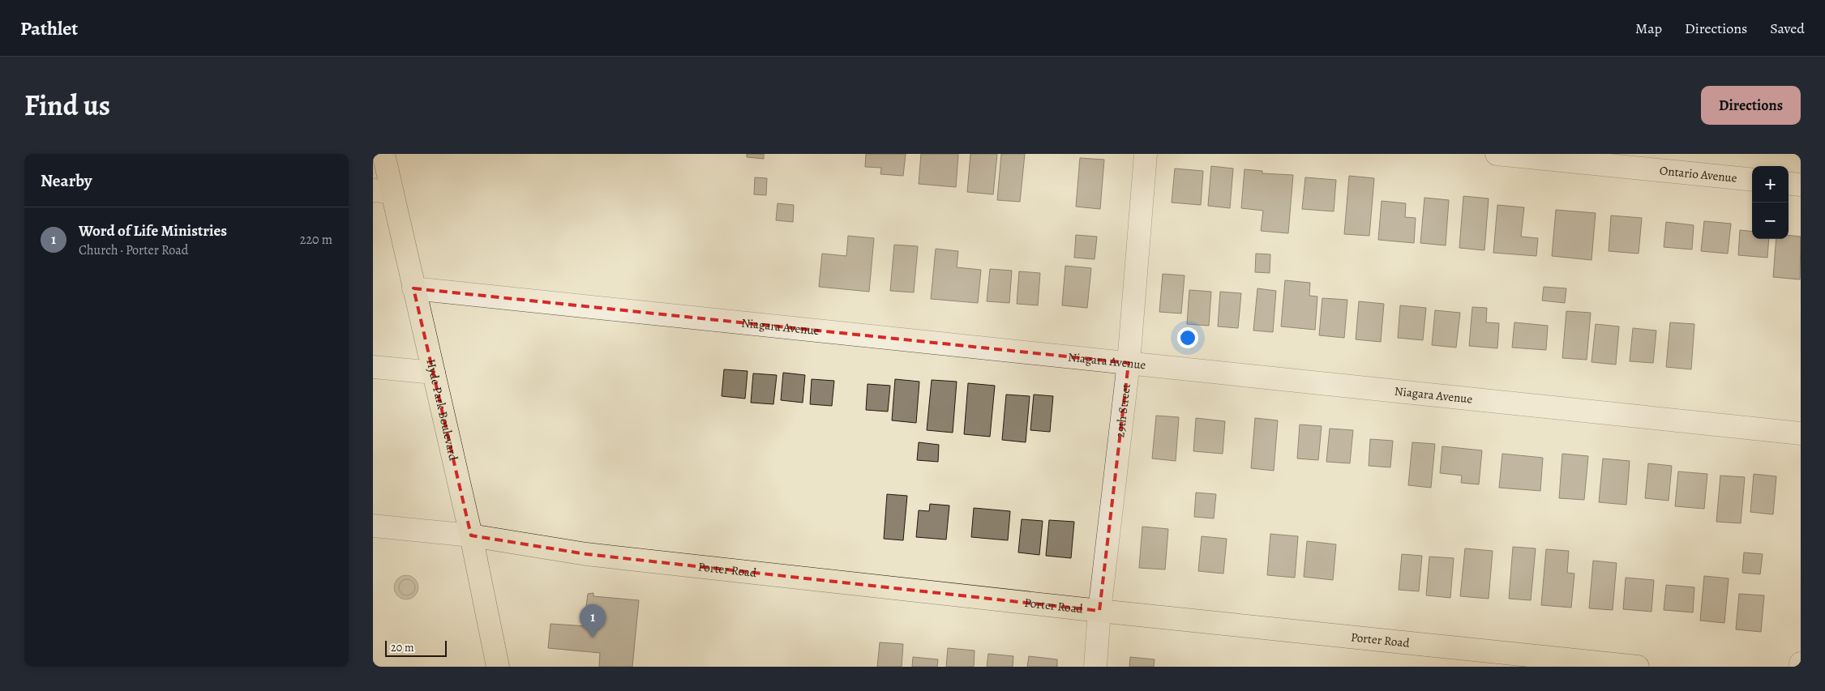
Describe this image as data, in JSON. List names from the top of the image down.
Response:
{
  "streets": {
    "main road": ["Hyde Park Boulevard", "Porter Road"],
    "street": ["Ontario Avenue", "Niagara Avenue", "29th Street"]
  },
  "crossings": [
    ["Niagara Avenue", "Hyde Park Boulevard"],
    ["Niagara Avenue", "29th Street"],
    ["Hyde Park Boulevard", "Porter Road"],
    ["29th Street", "Porter Road"]
  ],
  "scale_bar": "20 m",
  "page": {
    "header": "Pathlet",
    "nav": ["Map", "Directions", "Saved"],
    "title": "Find us",
    "buttons": "Directions",
    "heading": "Nearby",
    "map_buttons": ["+", "−"],
    "list": [
      {
        "mark": "1",
        "name": "Word of Life Ministries",
        "note": "Church · Porter Road",
        "value": "220 m"
      }
    ],
    "pins": "1",
    "scale": "20 m"
  }
}
